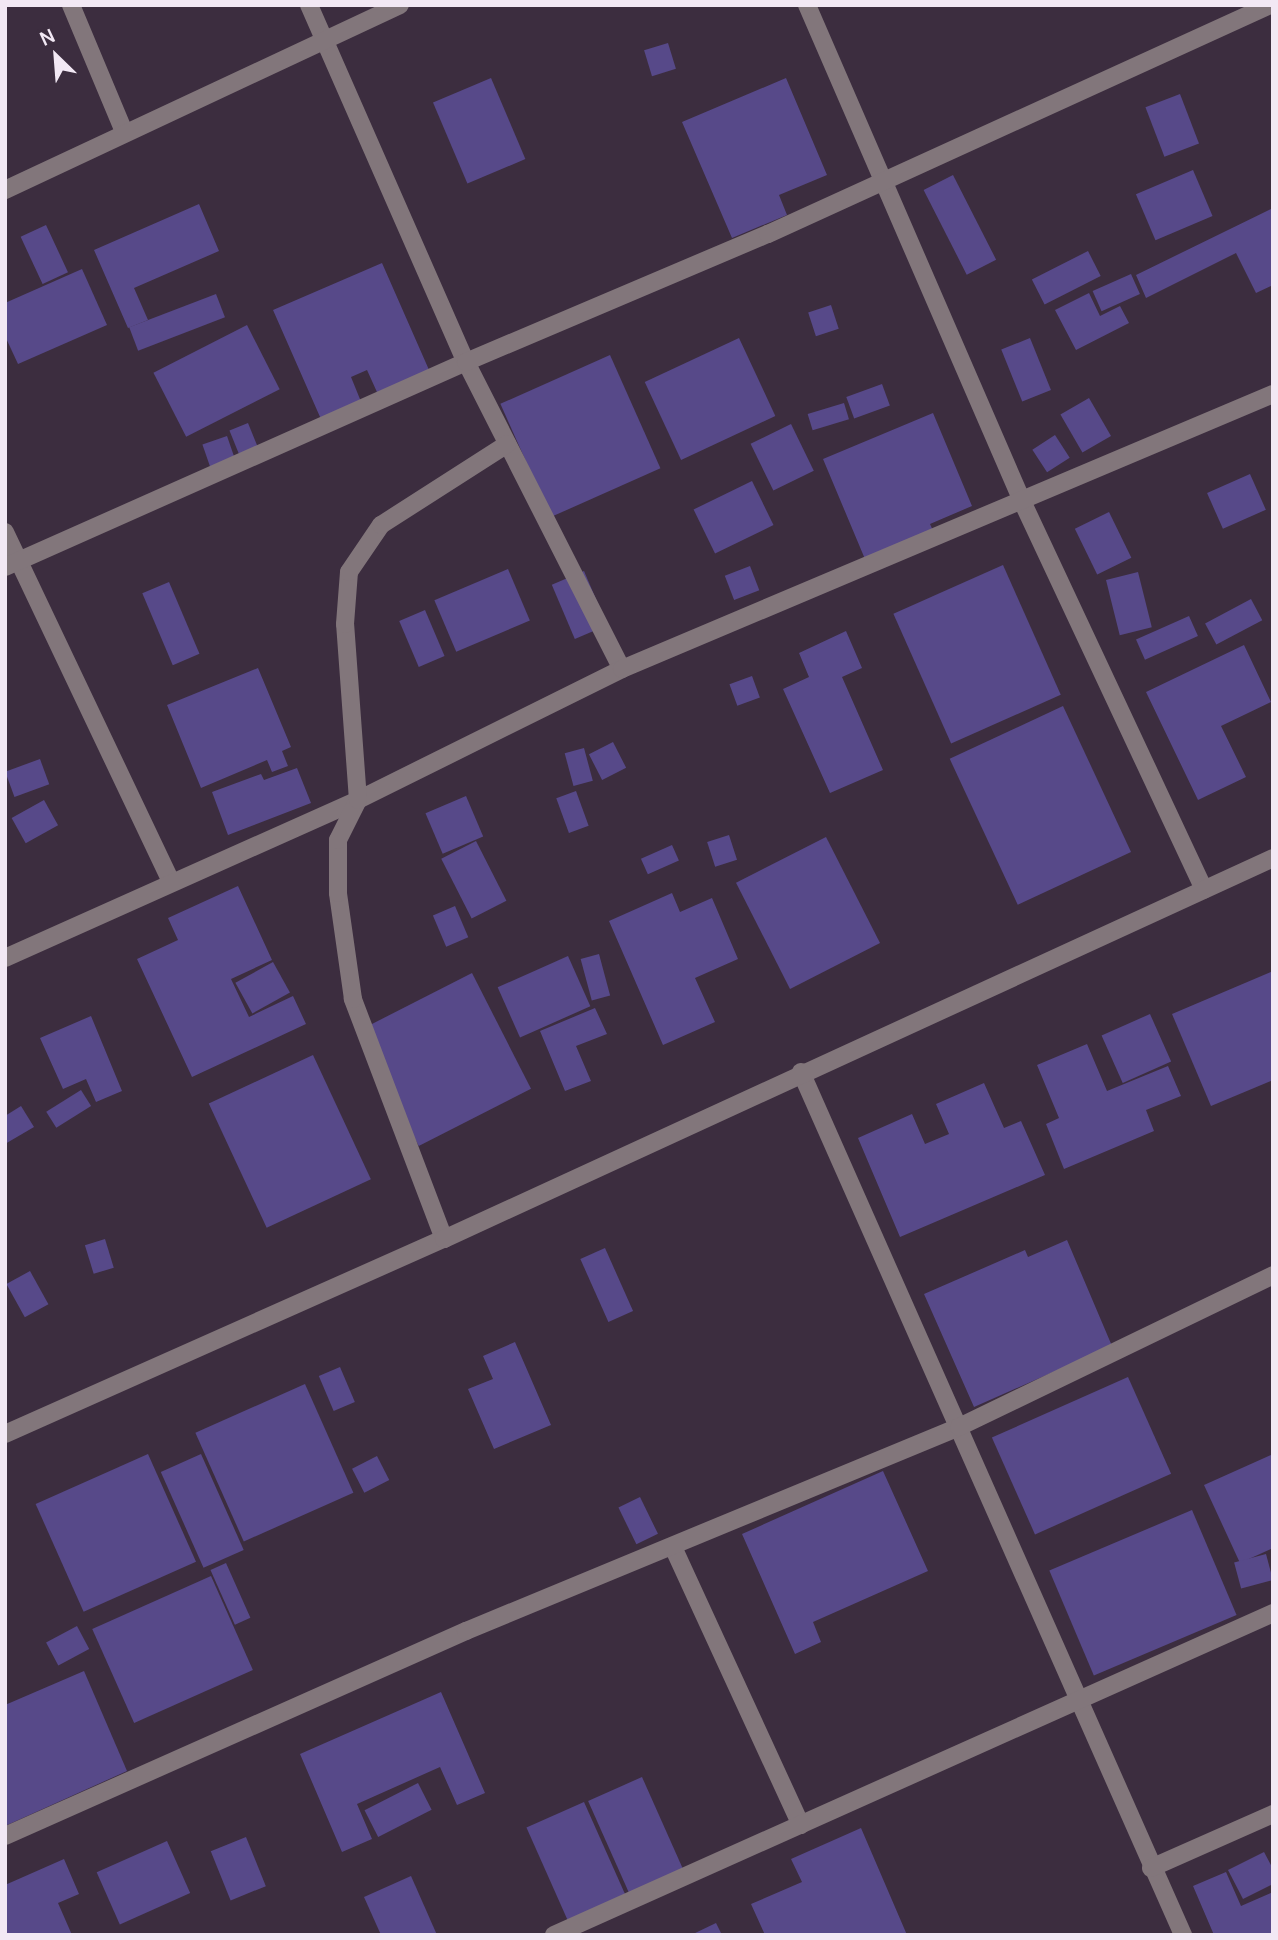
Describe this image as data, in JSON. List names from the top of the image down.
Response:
{
  "north": "top left"
}
